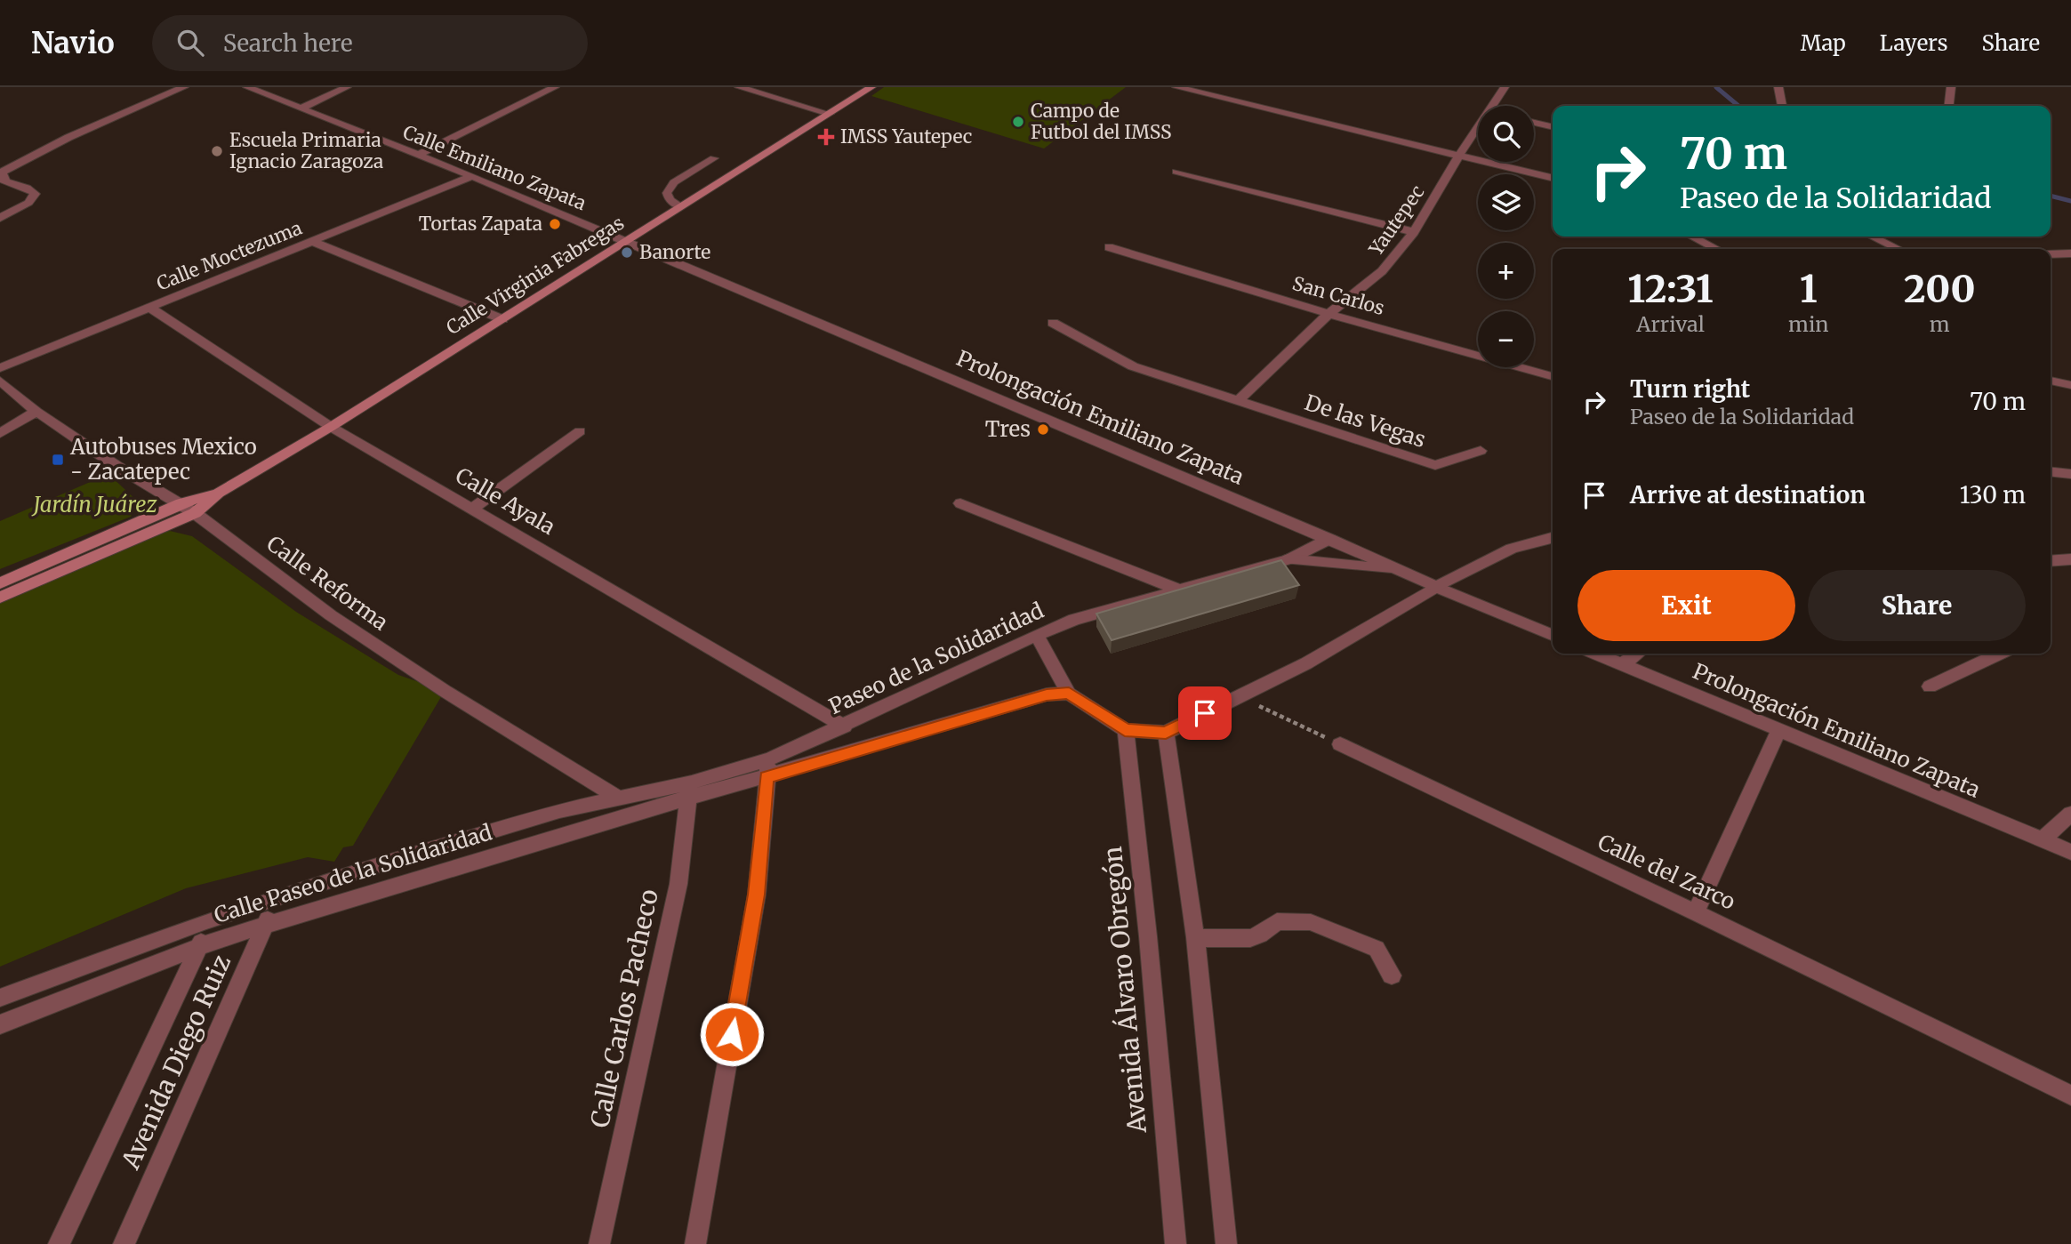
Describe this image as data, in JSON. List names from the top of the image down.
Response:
{
  "streets": {
    "main road": ["Calle Virginia Fabregas"],
    "street": [
      "Calle Emiliano Zapata",
      "Yautepec",
      "Calle Moctezuma",
      "San Carlos",
      "Prolongación Emiliano Zapata",
      "De las Vegas",
      "Calle Ayala",
      "Calle Reforma",
      "Paseo de la Solidaridad",
      "Calle del Zarco",
      "Calle Paseo de la Solidaridad",
      "Avenida Álvaro Obregón",
      "Calle Carlos Pacheco",
      "Avenida Diego Ruiz"
    ]
  },
  "crossings": [
    ["Calle Emiliano Zapata", "Calle Moctezuma"],
    ["Calle Emiliano Zapata", "Calle Virginia Fabregas"],
    ["Calle Emiliano Zapata", "Prolongación Emiliano Zapata"],
    ["Yautepec", "San Carlos"],
    ["Yautepec", "De las Vegas"],
    ["Calle Moctezuma", "Calle Ayala"],
    ["Calle Virginia Fabregas", "Prolongación Emiliano Zapata"],
    ["Calle Virginia Fabregas", "Calle Ayala"],
    ["Calle Virginia Fabregas", "Calle Reforma"],
    ["Prolongación Emiliano Zapata", "Paseo de la Solidaridad"],
    ["Calle Ayala", "Paseo de la Solidaridad"],
    ["Calle Reforma", "Paseo de la Solidaridad"],
    ["Calle Reforma", "Calle Paseo de la Solidaridad"],
    ["Paseo de la Solidaridad", "Calle Paseo de la Solidaridad"],
    ["Paseo de la Solidaridad", "Calle Carlos Pacheco"],
    ["Calle Paseo de la Solidaridad", "Calle Carlos Pacheco"],
    ["Calle Paseo de la Solidaridad", "Avenida Diego Ruiz"]
  ],
  "parks": ["Jardín Juárez"],
  "places": {
    "other": [
      "Campo de Futbol del IMSS",
      "Escuela Primaria Ignacio Zaragoza",
      "Tortas Zapata",
      "Banorte",
      "Tres"
    ],
    "health": ["IMSS Yautepec"],
    "transit": ["Autobuses Mexico - Zacatepec"]
  },
  "page": {
    "header": "Navio",
    "search": "Search here",
    "nav": ["Map", "Layers", "Share"],
    "map_buttons": ["+", "−"],
    "turn": ["70 m", "Paseo de la Solidaridad"],
    "eta": [
      "12:31",
      "Arrival",
      "1",
      "min",
      "200",
      "m"
    ],
    "list": [
      {
        "name": "Turn right",
        "note": "Paseo de la Solidaridad",
        "value": "70 m"
      },
      {
        "name": "Arrive at destination",
        "value": "130 m"
      }
    ],
    "buttons": ["Exit", "Share"]
  }
}
